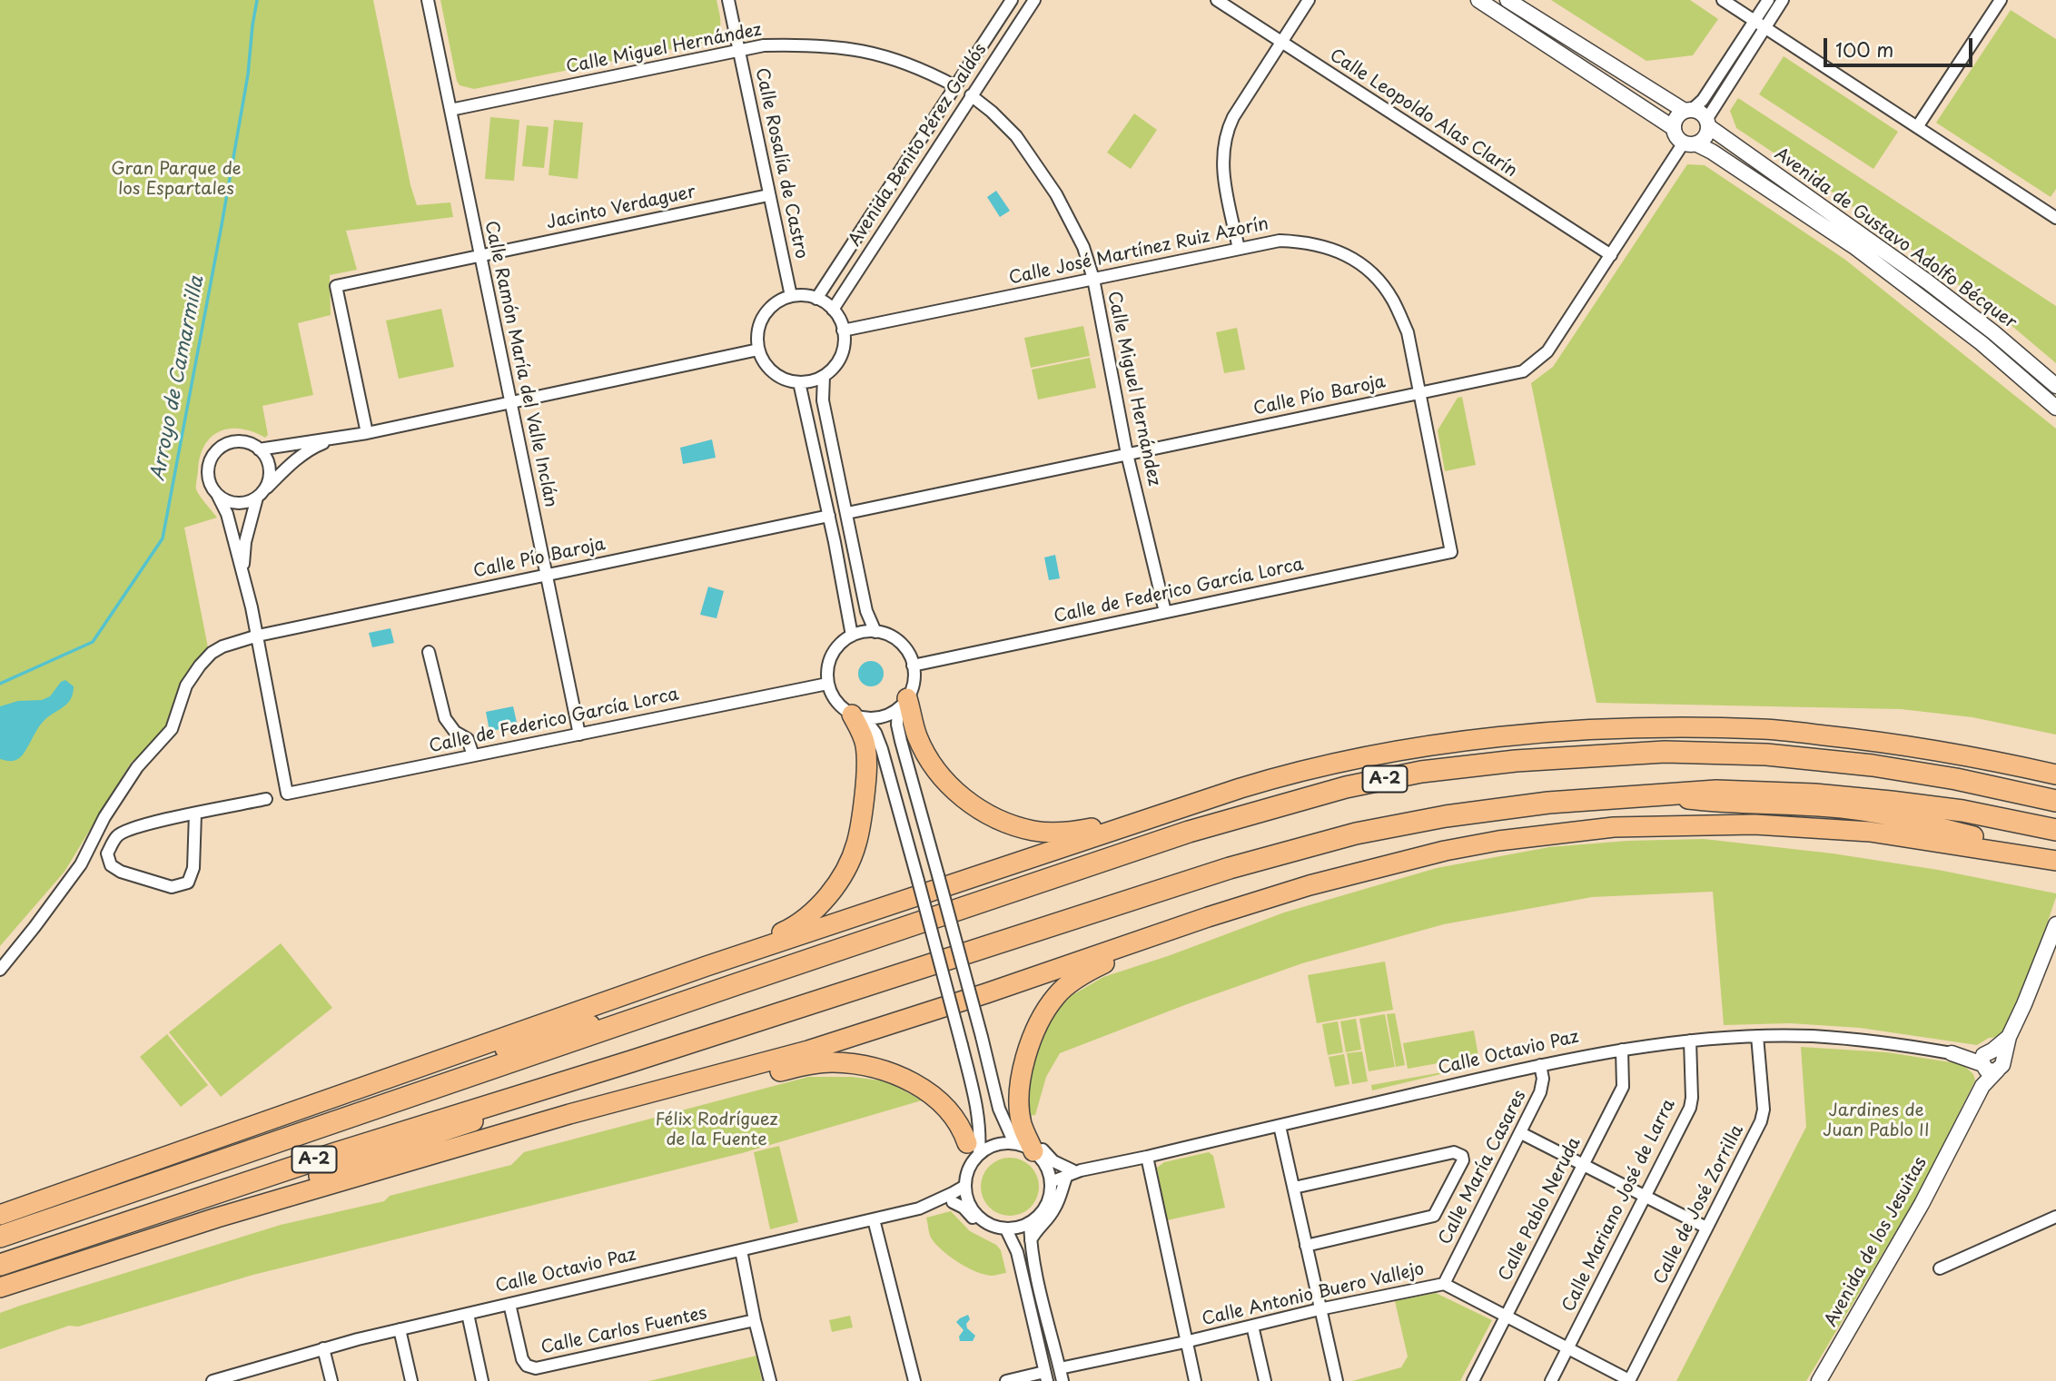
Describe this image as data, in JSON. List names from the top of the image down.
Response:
{
  "streets": {
    "highway": ["A-2"],
    "street": [
      "Calle Miguel Hernández",
      "Calle Leopoldo Alas Clarín",
      "Avenida Benito Pérez Galdós",
      "Calle Rosalía de Castro",
      "Jacinto Verdaguer",
      "Avenida de Gustavo Adolfo Bécquer",
      "Calle José Martínez Ruiz Azorín",
      "Calle Ramón María del Valle Inclán",
      "Calle Pío Baroja",
      "Calle de Federico García Lorca",
      "Calle Octavio Paz",
      "Calle María Casares",
      "Calle de José Zorrilla",
      "Calle Mariano José de Larra",
      "Calle Pablo Neruda",
      "Avenida de los Jesuitas",
      "Calle Antonio Buero Vallejo",
      "Calle Carlos Fuentes"
    ]
  },
  "crossings": [
    ["Calle Miguel Hernández", "Avenida Benito Pérez Galdós"],
    ["Calle Miguel Hernández", "Calle Rosalía de Castro"],
    ["Calle Miguel Hernández", "Calle José Martínez Ruiz Azorín"],
    ["Calle Miguel Hernández", "Calle Ramón María del Valle Inclán"],
    ["Calle Miguel Hernández", "Calle Pío Baroja"],
    ["Calle Miguel Hernández", "Calle de Federico García Lorca"],
    ["Calle Leopoldo Alas Clarín", "Calle Pío Baroja"],
    ["Avenida Benito Pérez Galdós", "Calle Rosalía de Castro"],
    ["Avenida Benito Pérez Galdós", "Calle José Martínez Ruiz Azorín"],
    ["Calle Rosalía de Castro", "Jacinto Verdaguer"],
    ["Calle Rosalía de Castro", "Calle José Martínez Ruiz Azorín"],
    ["Jacinto Verdaguer", "Calle Ramón María del Valle Inclán"],
    ["Avenida de Gustavo Adolfo Bécquer", "Calle Pío Baroja"],
    ["Calle José Martínez Ruiz Azorín", "Calle Pío Baroja"],
    ["Calle José Martínez Ruiz Azorín", "Calle de Federico García Lorca"],
    ["Calle Ramón María del Valle Inclán", "Calle Pío Baroja"],
    ["Calle Ramón María del Valle Inclán", "Calle de Federico García Lorca"],
    ["Calle Pío Baroja", "Calle de Federico García Lorca"],
    ["Calle Octavio Paz", "Calle María Casares"],
    ["Calle Octavio Paz", "Calle de José Zorrilla"],
    ["Calle Octavio Paz", "Calle Mariano José de Larra"],
    ["Calle Octavio Paz", "Calle Pablo Neruda"],
    ["Calle Octavio Paz", "Avenida de los Jesuitas"],
    ["Calle Octavio Paz", "Calle Carlos Fuentes"],
    ["Calle María Casares", "Calle Antonio Buero Vallejo"],
    ["Calle de José Zorrilla", "Calle Antonio Buero Vallejo"],
    ["Calle Mariano José de Larra", "Calle Antonio Buero Vallejo"],
    ["Calle Pablo Neruda", "Calle Antonio Buero Vallejo"]
  ],
  "water": ["Arroyo de Camarmilla"],
  "parks": ["Gran Parque de los Espartales", "Jardines de Juan Pablo II", "Félix Rodríguez de la Fuente"],
  "scale_bar": "100 m"
}
